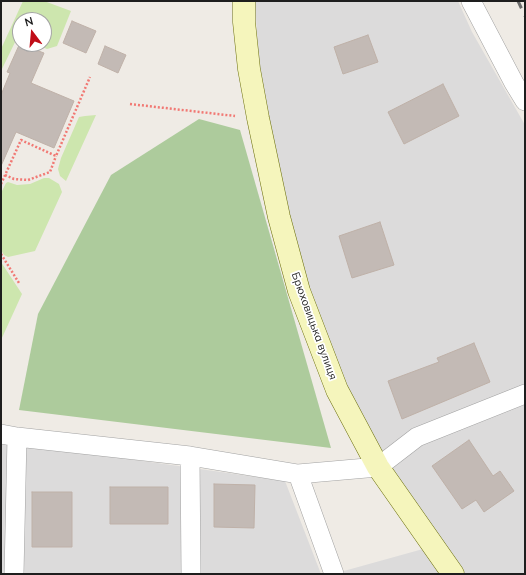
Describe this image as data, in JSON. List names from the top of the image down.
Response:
{
  "streets": {
    "main road": ["Брюховицька вулиця"]
  },
  "north": "top"
}
